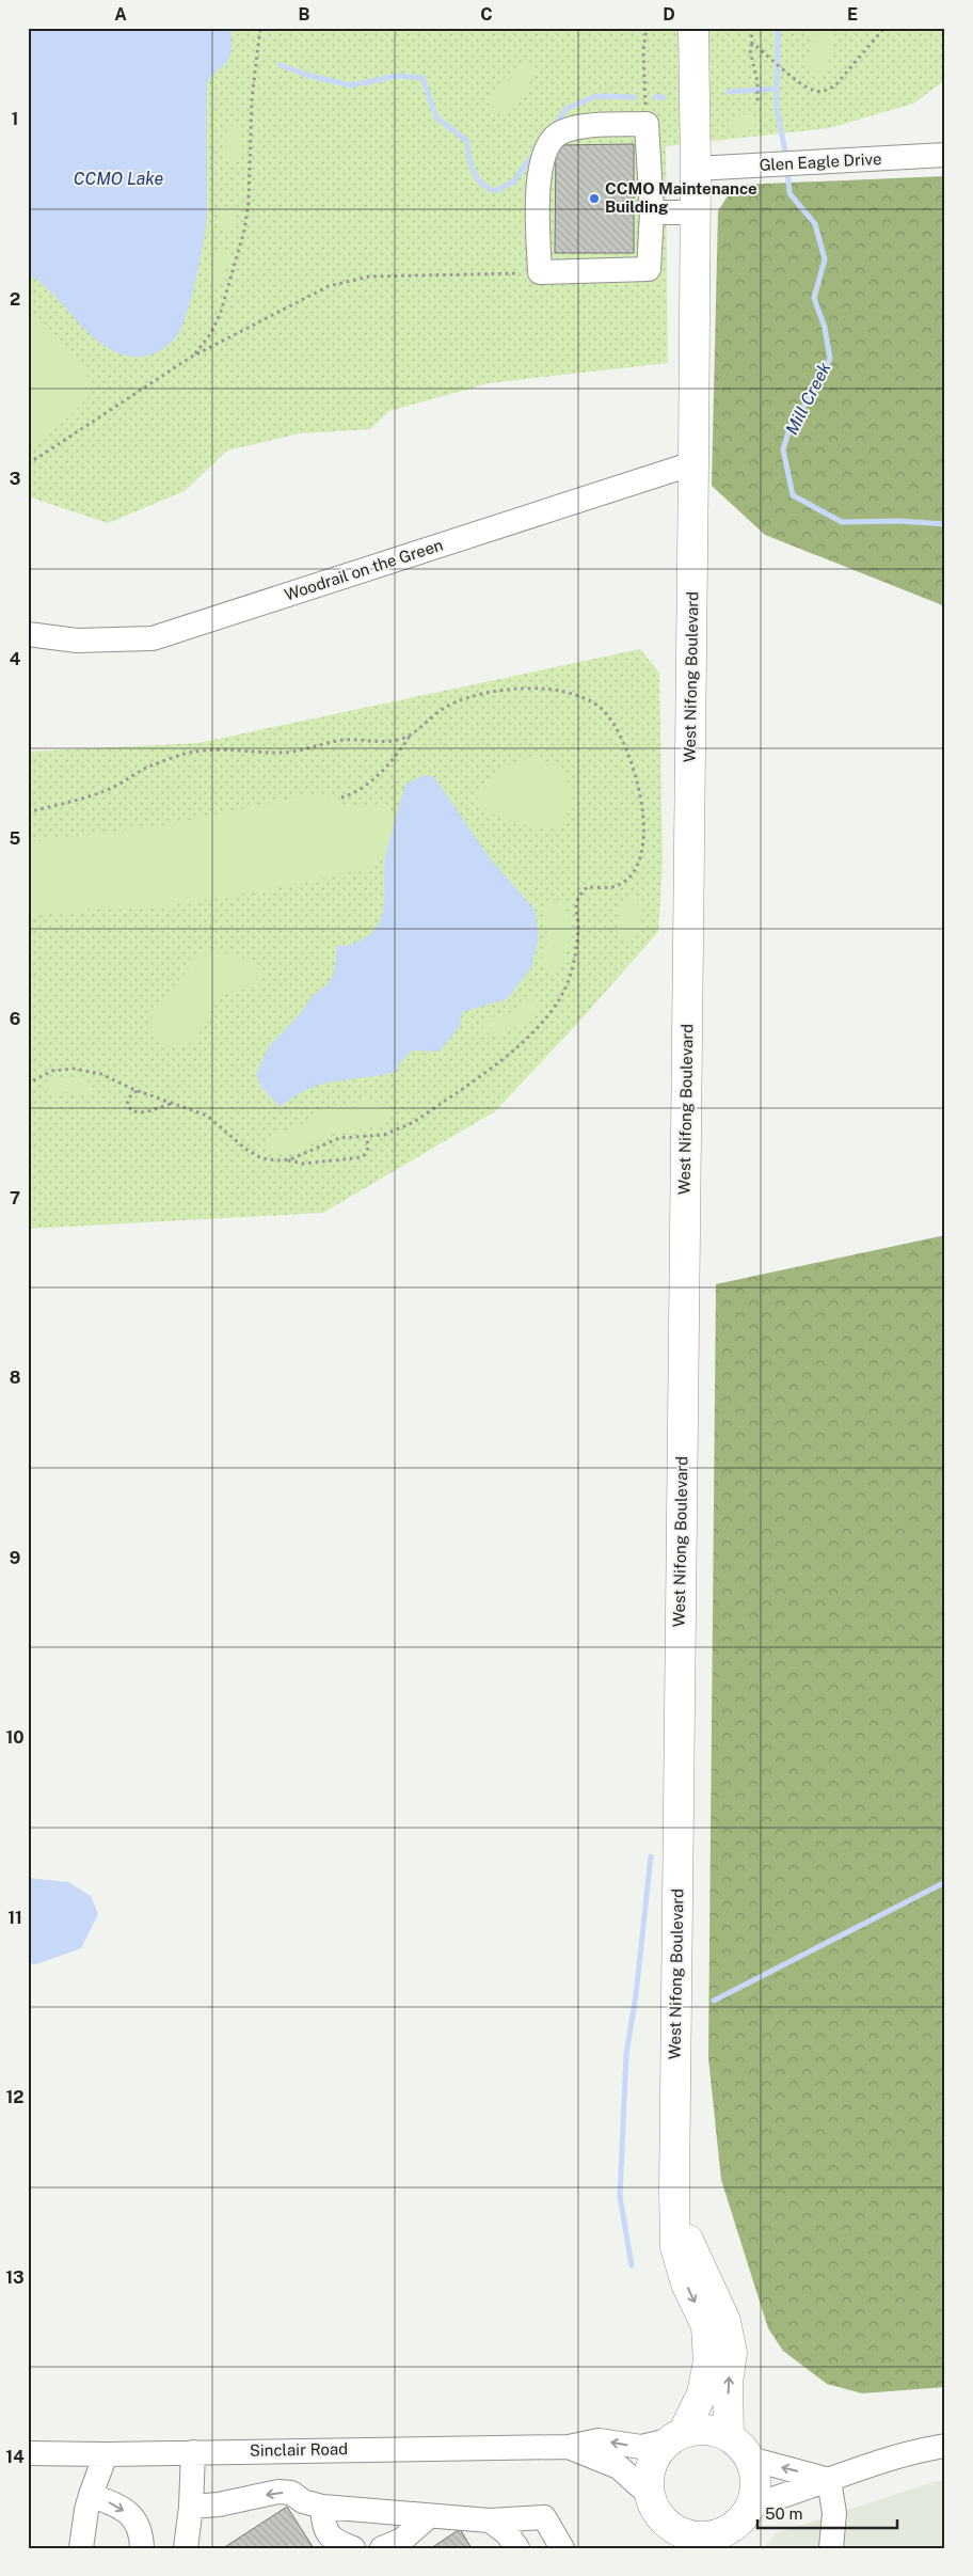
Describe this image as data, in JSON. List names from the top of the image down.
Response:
{
  "streets": {
    "main road": ["West Nifong Boulevard"],
    "street": ["Glen Eagle Drive", "Woodrail on the Green", "Sinclair Road"]
  },
  "crossings": [
    ["Glen Eagle Drive", "West Nifong Boulevard"],
    ["Woodrail on the Green", "West Nifong Boulevard"],
    ["West Nifong Boulevard", "Sinclair Road"]
  ],
  "water": ["CCMO Lake", "Mill Creek"],
  "places": ["CCMO Maintenance Building"],
  "scale_bar": "50 m",
  "grid": {
    "columns": [
      "A",
      "B",
      "C",
      "D",
      "E"
    ],
    "rows": [
      "1",
      "2",
      "3",
      "4",
      "5",
      "6",
      "7",
      "8",
      "9",
      "10",
      "11",
      "12",
      "13",
      "14"
    ]
  }
}
